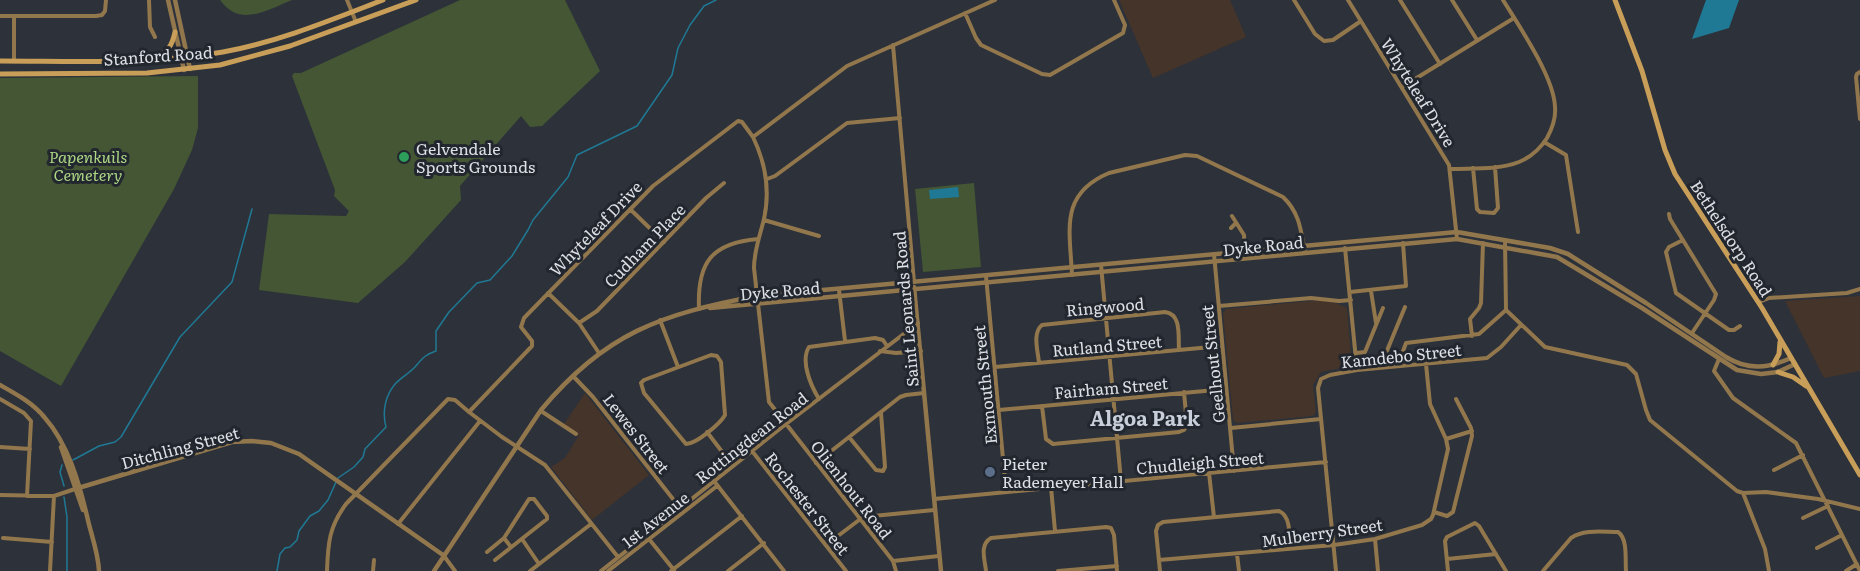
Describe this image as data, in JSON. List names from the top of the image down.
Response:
{
  "streets": {
    "main road": ["Stanford Road", "Bethelsdorp Road"],
    "street": [
      "Whyteleaf Drive",
      "Cudham Place",
      "Dyke Road",
      "Ringwood",
      "Saint Leonards Road",
      "Rutland Street",
      "Kamdebo Street",
      "Geelhout Street",
      "Exmouth Street",
      "Fairham Street",
      "Lewes Street",
      "Rottingdean Road",
      "Ditchling Street",
      "Chudleigh Street",
      "Olienhout Road",
      "Rochester Street",
      "1st Avenue",
      "Mulberry Street"
    ]
  },
  "crossings": [
    ["Whyteleaf Drive", "Dyke Road"],
    ["Whyteleaf Drive", "Olienhout Road"],
    ["Bethelsdorp Road", "Dyke Road"],
    ["Dyke Road", "Saint Leonards Road"],
    ["Dyke Road", "Geelhout Street"],
    ["Dyke Road", "Exmouth Street"],
    ["Dyke Road", "Lewes Street"],
    ["Dyke Road", "Ditchling Street"],
    ["Dyke Road", "Olienhout Road"],
    ["Ringwood", "Rutland Street"],
    ["Saint Leonards Road", "Rottingdean Road"],
    ["Saint Leonards Road", "Chudleigh Street"],
    ["Rutland Street", "Geelhout Street"],
    ["Rutland Street", "Exmouth Street"],
    ["Kamdebo Street", "Chudleigh Street"],
    ["Kamdebo Street", "Mulberry Street"],
    ["Geelhout Street", "Fairham Street"],
    ["Geelhout Street", "Chudleigh Street"],
    ["Exmouth Street", "Fairham Street"],
    ["Exmouth Street", "Chudleigh Street"],
    ["Lewes Street", "Rottingdean Road"],
    ["Rottingdean Road", "Olienhout Road"],
    ["Rottingdean Road", "Rochester Street"],
    ["Rottingdean Road", "1st Avenue"]
  ],
  "districts": ["Algoa Park"],
  "parks": ["Papenkuils Cemetery"],
  "places": ["Gelvendale Sports Grounds", "Pieter Rademeyer Hall"]
}
